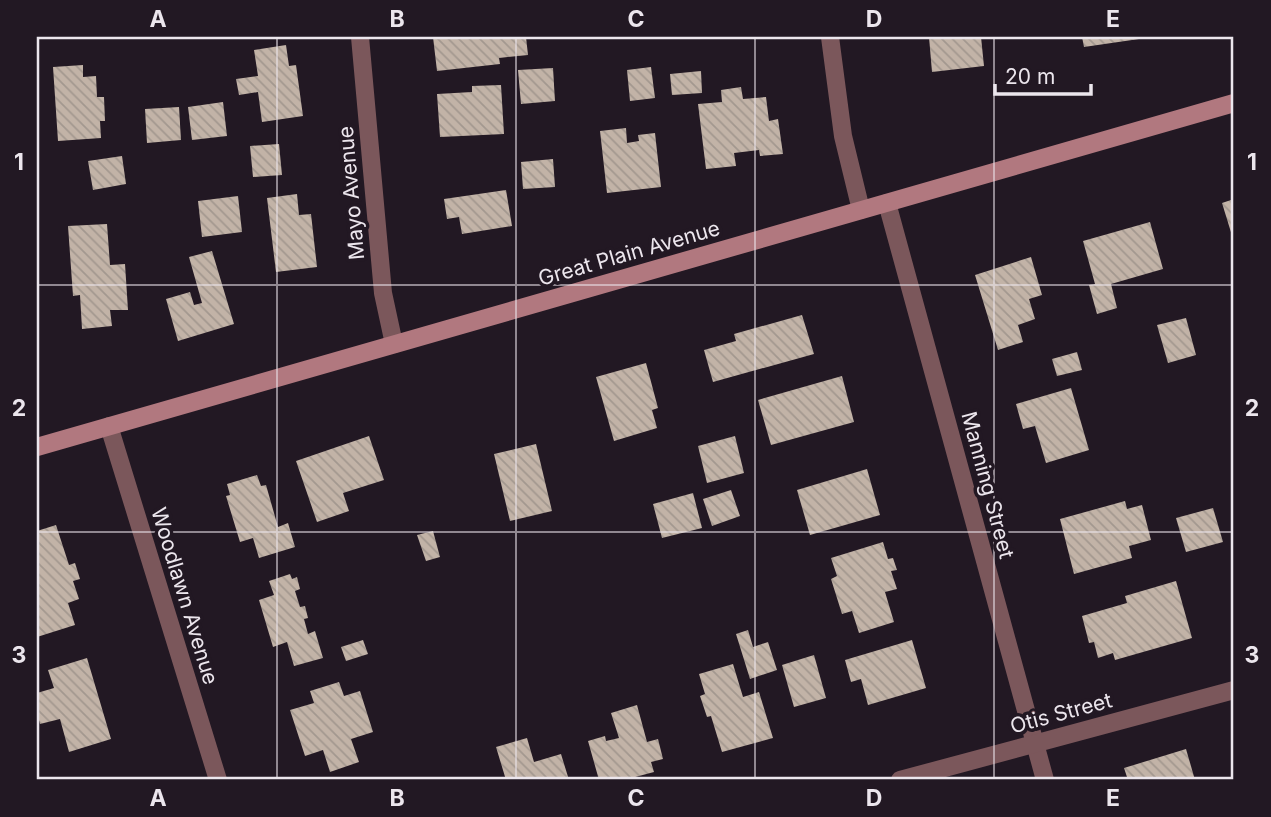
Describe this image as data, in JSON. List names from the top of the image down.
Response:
{
  "streets": {
    "main road": ["Great Plain Avenue"],
    "street": [
      "Mayo Avenue",
      "Manning Street",
      "Woodlawn Avenue",
      "Otis Street"
    ]
  },
  "crossings": [
    ["Mayo Avenue", "Great Plain Avenue"],
    ["Great Plain Avenue", "Manning Street"],
    ["Great Plain Avenue", "Woodlawn Avenue"],
    ["Manning Street", "Otis Street"]
  ],
  "scale_bar": "20 m",
  "grid": {
    "columns": [
      "A",
      "B",
      "C",
      "D",
      "E"
    ],
    "rows": ["1", "2", "3"]
  }
}
